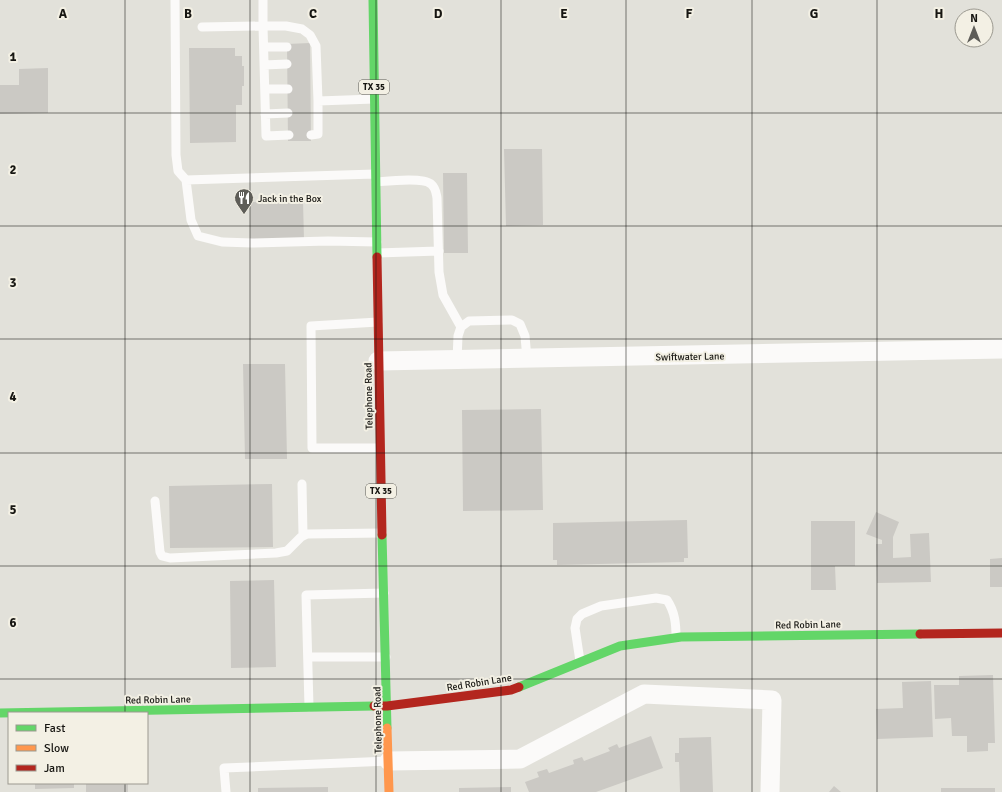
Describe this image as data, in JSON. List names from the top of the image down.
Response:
{
  "streets": {
    "street": [
      "TX 35",
      "Swiftwater Lane",
      "Telephone Road",
      "Red Robin Lane"
    ]
  },
  "crossings": [
    ["Swiftwater Lane", "Telephone Road"],
    ["Telephone Road", "Red Robin Lane"]
  ],
  "places": {
    "restaurant": ["Jack in the Box"]
  },
  "legend": ["Fast", "Slow", "Jam"],
  "north": "top",
  "grid": {
    "columns": [
      "A",
      "B",
      "C",
      "D",
      "E",
      "F",
      "G",
      "H"
    ],
    "rows": [
      "1",
      "2",
      "3",
      "4",
      "5",
      "6"
    ]
  }
}
